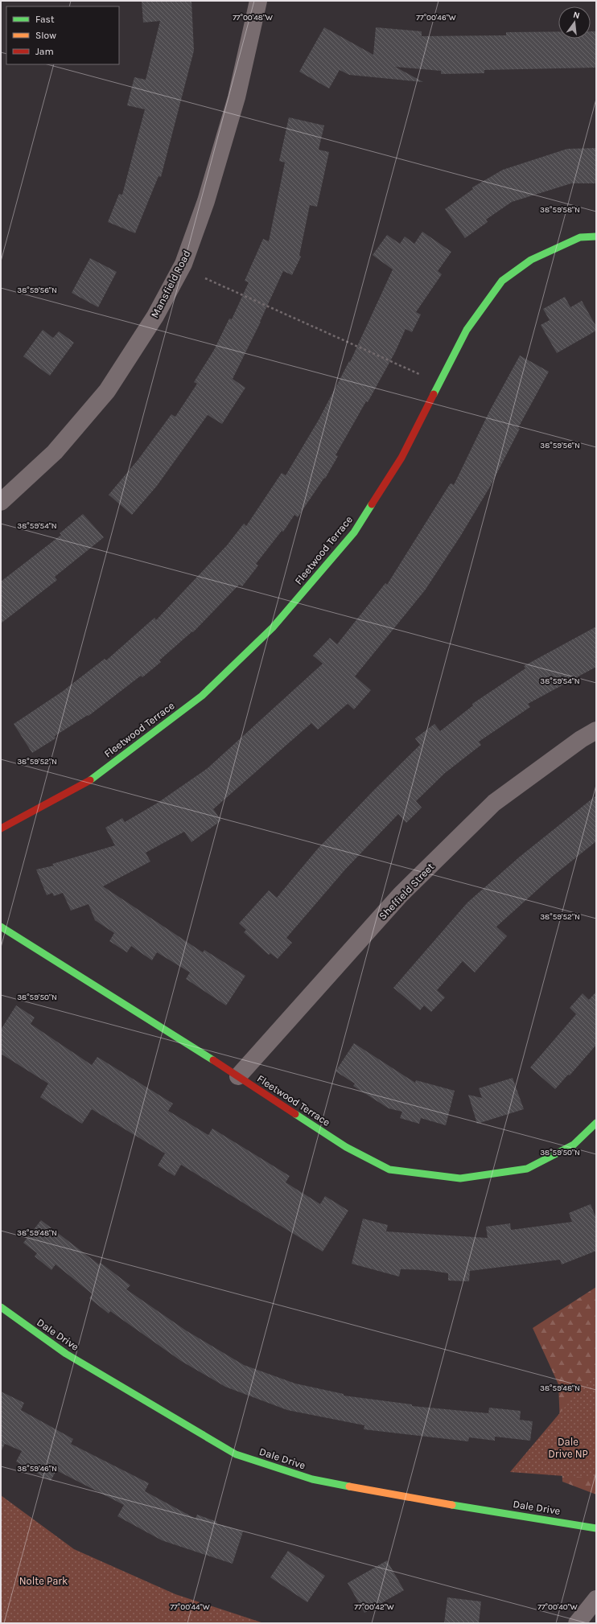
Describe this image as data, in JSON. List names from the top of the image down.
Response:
{
  "streets": {
    "street": [
      "Mansfield Road",
      "Fleetwood Terrace",
      "Sheffield Street",
      "Dale Drive"
    ]
  },
  "crossings": [
    ["Fleetwood Terrace", "Sheffield Street"]
  ],
  "parks": ["Dale Drive NP", "Nolte Park"],
  "legend": ["Fast", "Slow", "Jam"],
  "north": "top",
  "coordinates": [
    "77°00'48\"W",
    "77°00'46\"W",
    "38°59'58\"N",
    "38°59'56\"N",
    "38°59'54\"N",
    "38°59'52\"N",
    "38°59'50\"N",
    "38°59'48\"N",
    "38°59'46\"N",
    "77°00'44\"W",
    "77°00'42\"W",
    "77°00'40\"W"
  ]
}
